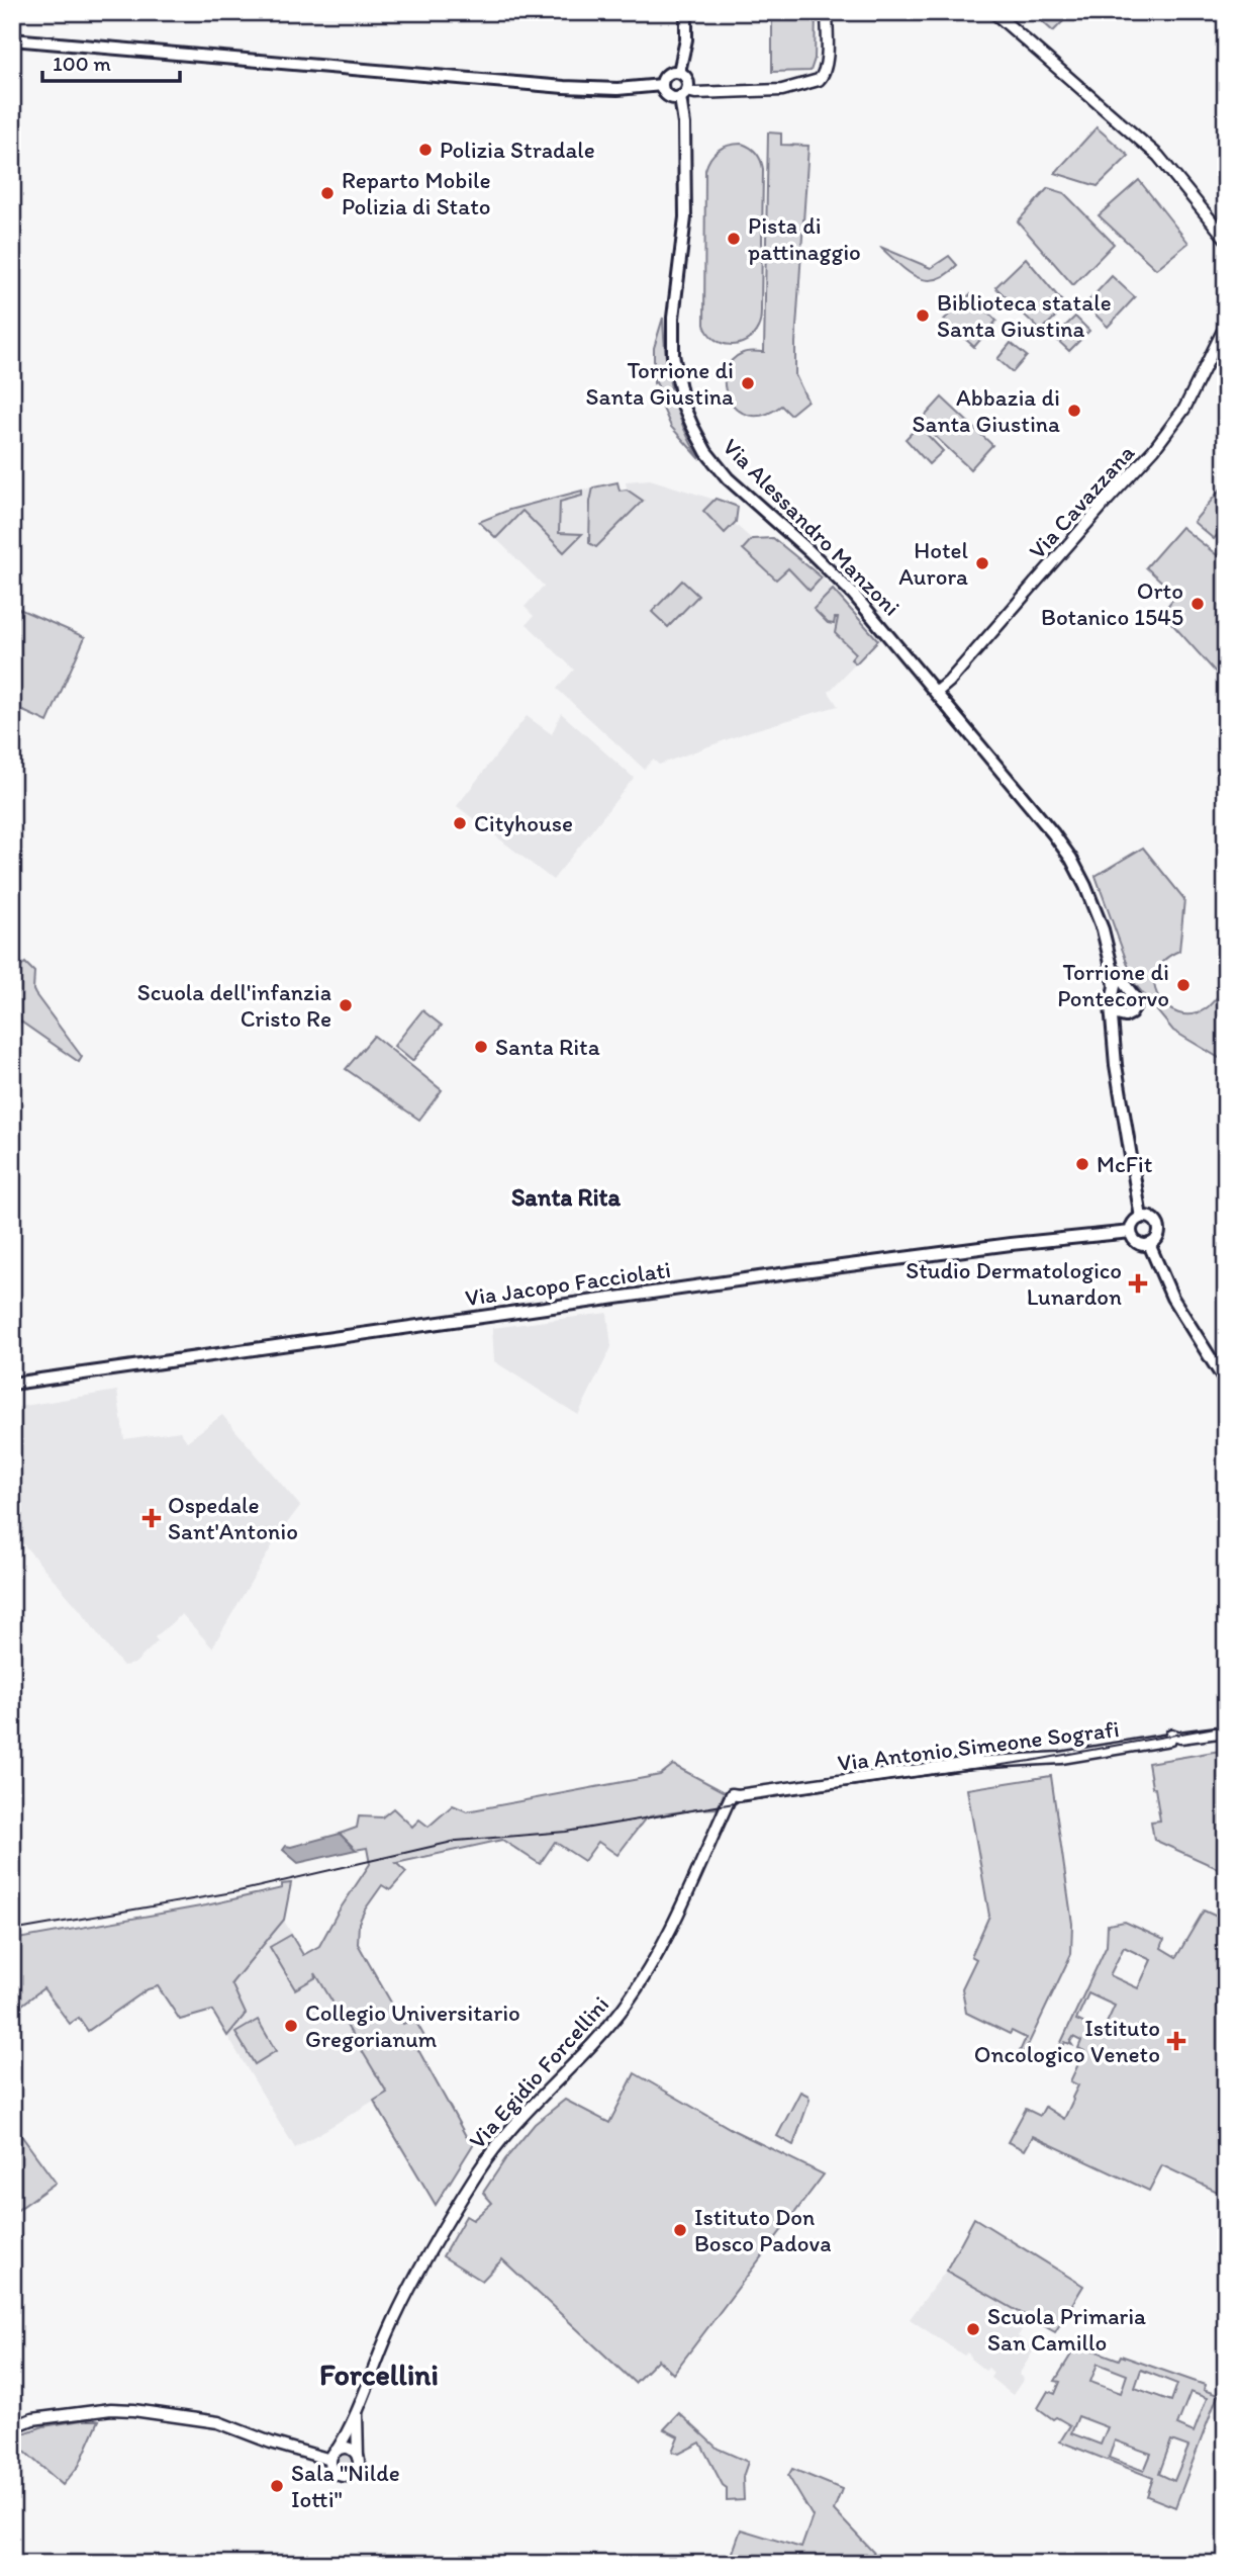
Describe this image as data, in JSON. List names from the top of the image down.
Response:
{
  "streets": {
    "main road": ["Via Alessandro Manzoni", "Via Jacopo Facciolati"],
    "street": ["Via Cavazzana", "Via Antonio Simeone Sografi", "Via Egidio Forcellini"]
  },
  "crossings": [
    ["Via Cavazzana", "Via Alessandro Manzoni"],
    ["Via Alessandro Manzoni", "Via Jacopo Facciolati"],
    ["Via Antonio Simeone Sografi", "Via Egidio Forcellini"]
  ],
  "districts": ["Santa Rita", "Forcellini"],
  "places": {
    "other": [
      "Polizia Stradale",
      "Reparto Mobile Polizia di Stato",
      "Pista di pattinaggio",
      "Biblioteca statale Santa Giustina",
      "Torrione di Santa Giustina",
      "Abbazia di Santa Giustina",
      "Hotel Aurora",
      "Orto Botanico 1545",
      "Cityhouse",
      "Torrione di Pontecorvo",
      "Scuola dell'infanzia Cristo Re",
      "Santa Rita",
      "McFit",
      "Collegio Universitario Gregorianum",
      "Istituto Don Bosco Padova",
      "Scuola Primaria San Camillo",
      "Sala \"Nilde Iotti\""
    ],
    "health": ["Studio Dermatologico Lunardon", "Ospedale Sant'Antonio", "Istituto Oncologico Veneto"]
  },
  "scale_bar": "100 m"
}
